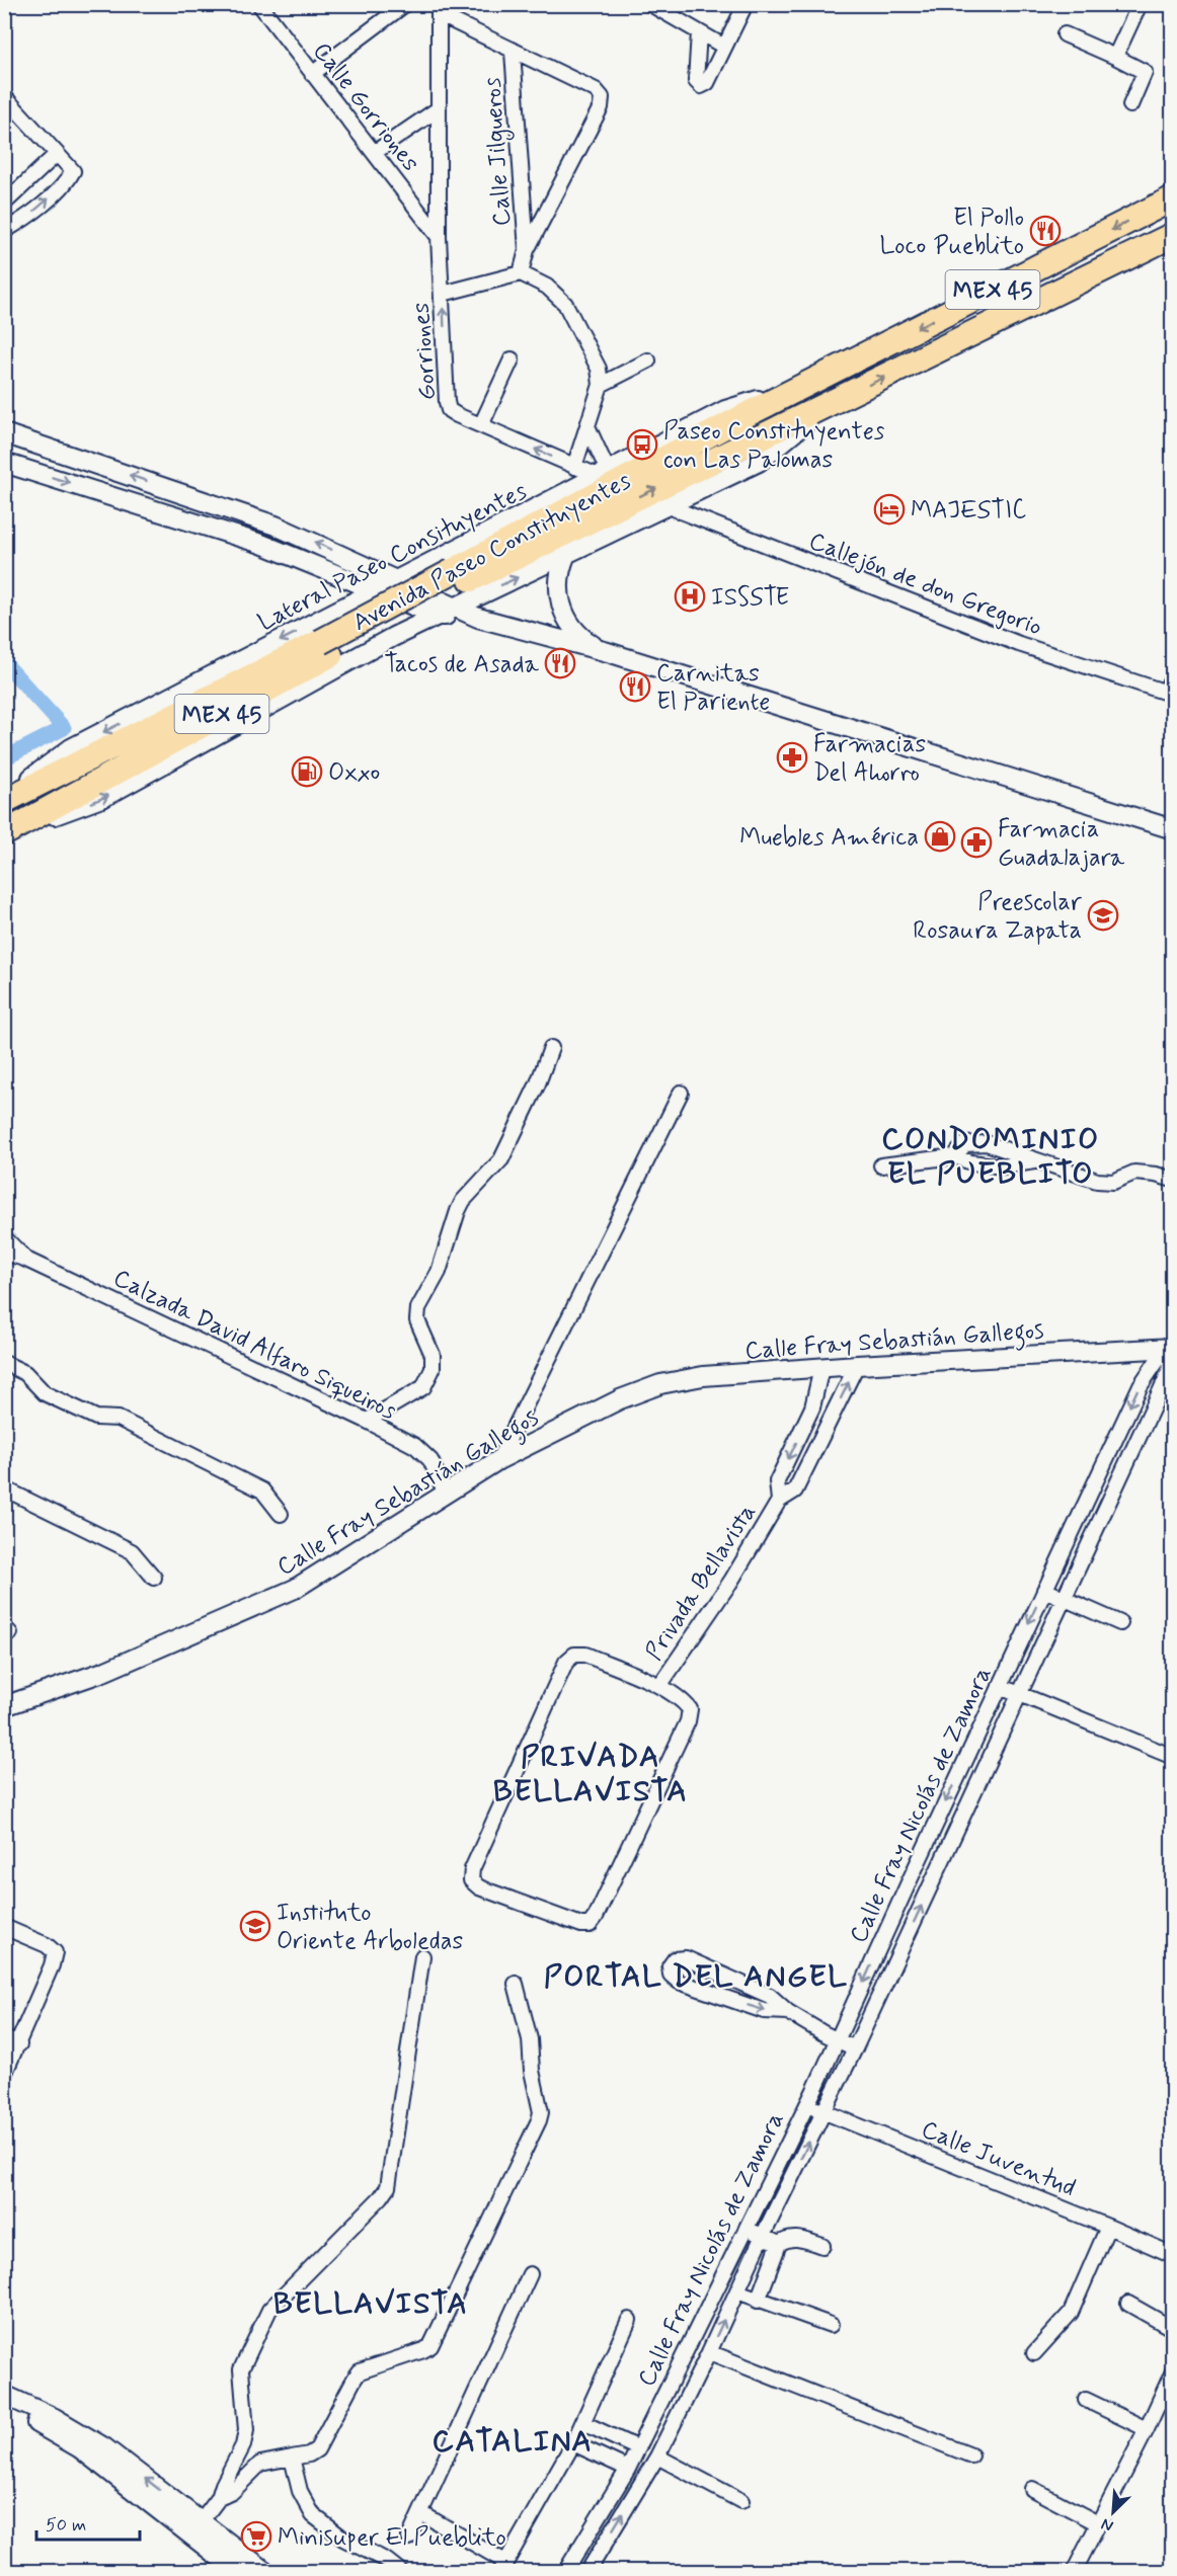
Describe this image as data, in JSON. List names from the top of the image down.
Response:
{
  "streets": {
    "highway": ["MEX 45", "Avenida Paseo Constituyentes"],
    "street": [
      "Calle Gorriones",
      "Calle Jilgueros",
      "Gorriones",
      "Lateral Paseo Consituyentes",
      "Callejón de don Gregorio",
      "Calle Fray Sebastián Gallegos",
      "Calzada David Alfaro Siqueiros",
      "Privada Bellavista",
      "Calle Fray Nicolás de Zamora",
      "Calle Juventud"
    ]
  },
  "crossings": [
    ["Calle Gorriones", "Gorriones"],
    ["Calle Jilgueros", "Gorriones"],
    ["Gorriones", "Lateral Paseo Consituyentes"],
    ["Avenida Paseo Constituyentes", "Lateral Paseo Consituyentes"],
    ["Calle Fray Sebastián Gallegos", "Calzada David Alfaro Siqueiros"],
    ["Calle Fray Sebastián Gallegos", "Privada Bellavista"],
    ["Calle Fray Sebastián Gallegos", "Calle Fray Nicolás de Zamora"],
    ["Calle Fray Nicolás de Zamora", "Calle Juventud"]
  ],
  "districts": [
    "CONDOMINIO EL PUEBLITO",
    "PRIVADA BELLAVISTA",
    "PORTAL DEL ANGEL",
    "BELLAVISTA",
    "CATALINA"
  ],
  "places": {
    "restaurant": ["El Pollo Loco Pueblito", "Tacos de Asada", "Carnitas El Pariente"],
    "bus stop": ["Paseo Constituyentes con Las Palomas"],
    "hotel": ["MAJESTIC"],
    "hospital": ["ISSSTE"],
    "pharmacy": ["Farmacias Del Ahorro", "Farmacia Guadalajara"],
    "fuel station": ["Oxxo"],
    "shop": ["Muebles América"],
    "school or university": ["Preescolar Rosaura Zapata", "Instituto Oriente Arboledas"],
    "supermarket": ["Minisuper El Pueblito"]
  },
  "scale_bar": "50 m",
  "north": "bottom left"
}
